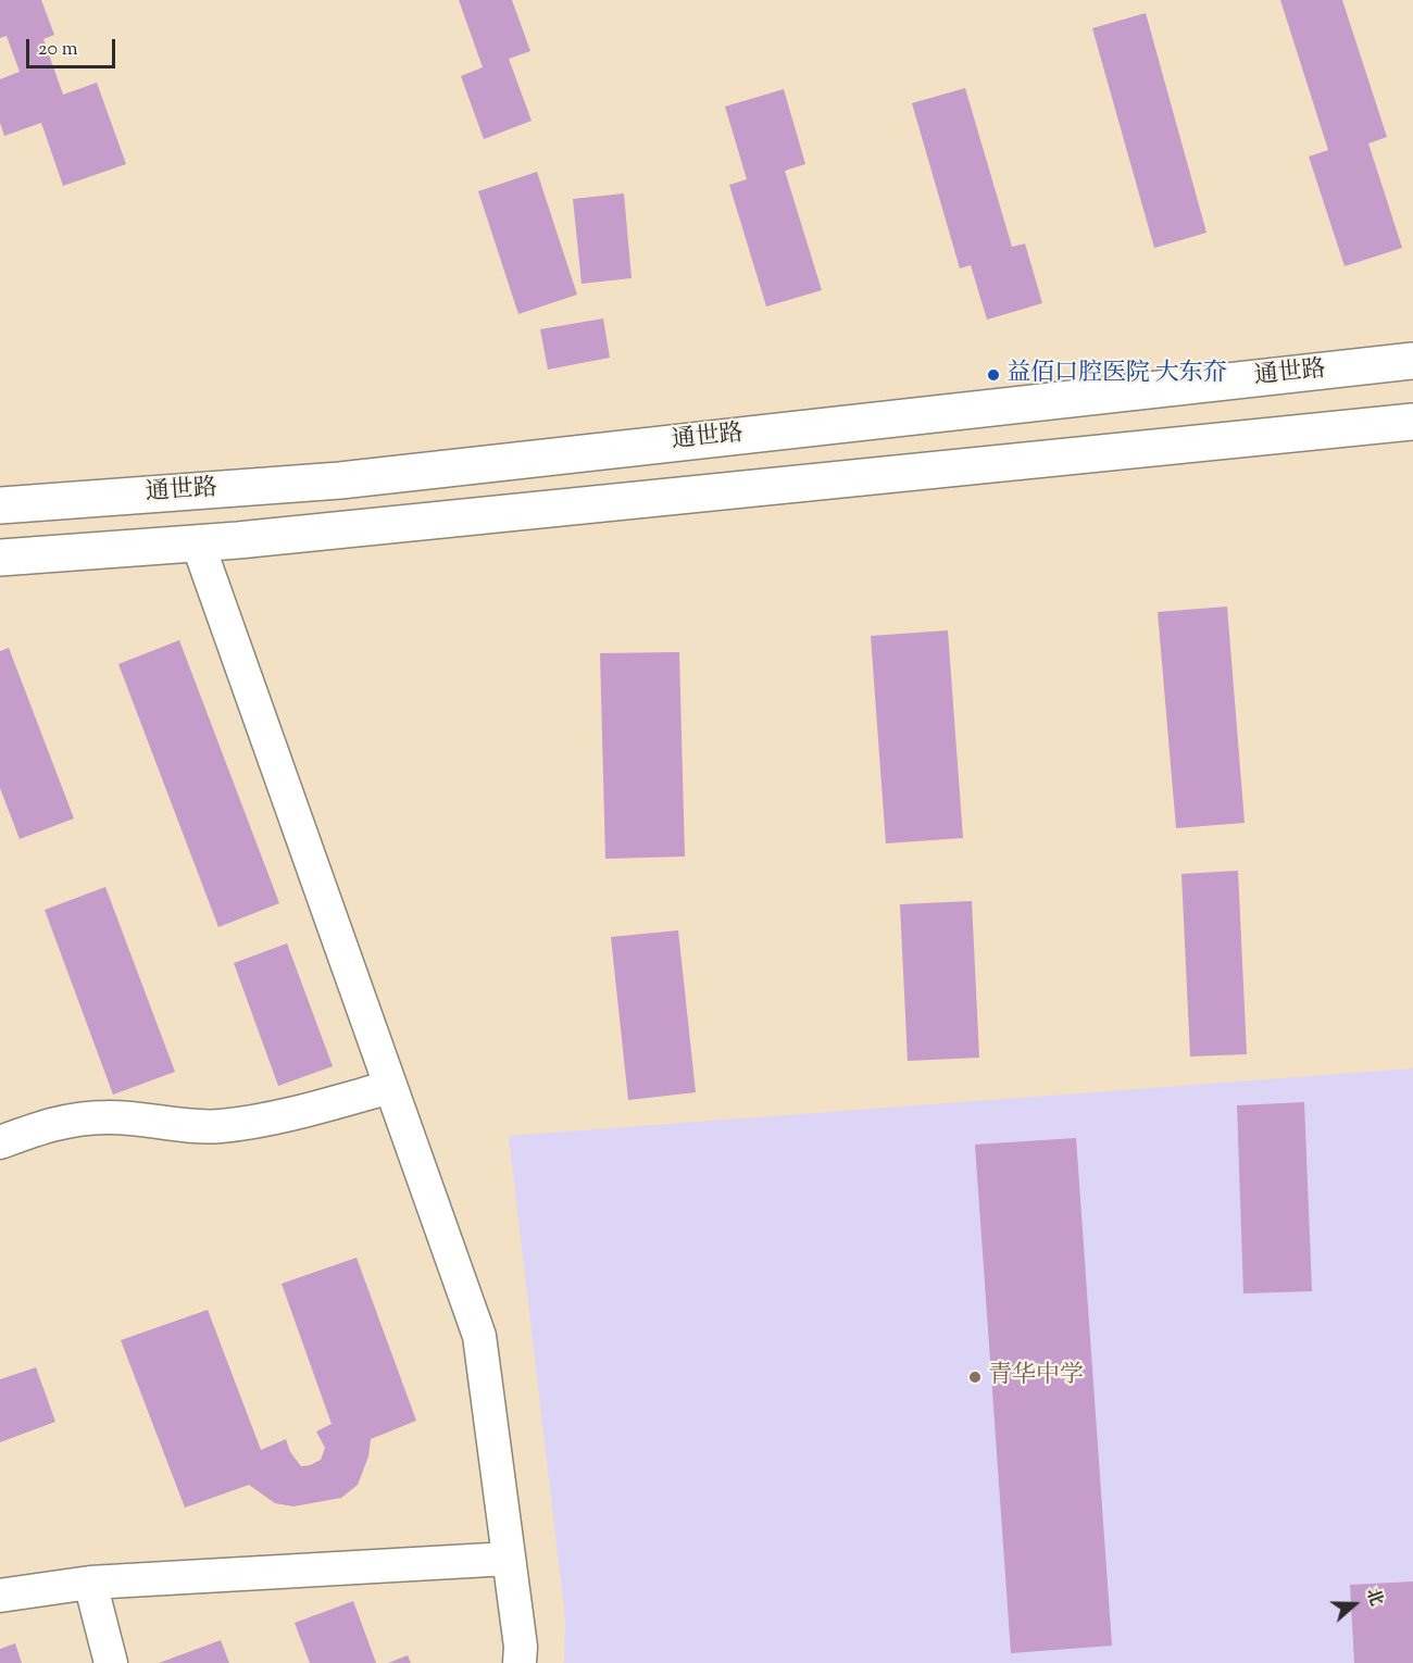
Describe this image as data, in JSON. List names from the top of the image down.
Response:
{
  "streets": {
    "main road": ["通世路"]
  },
  "places": ["益佰口腔医院 大东夼", "青华中学"],
  "scale_bar": "20 m",
  "north": "right"
}
